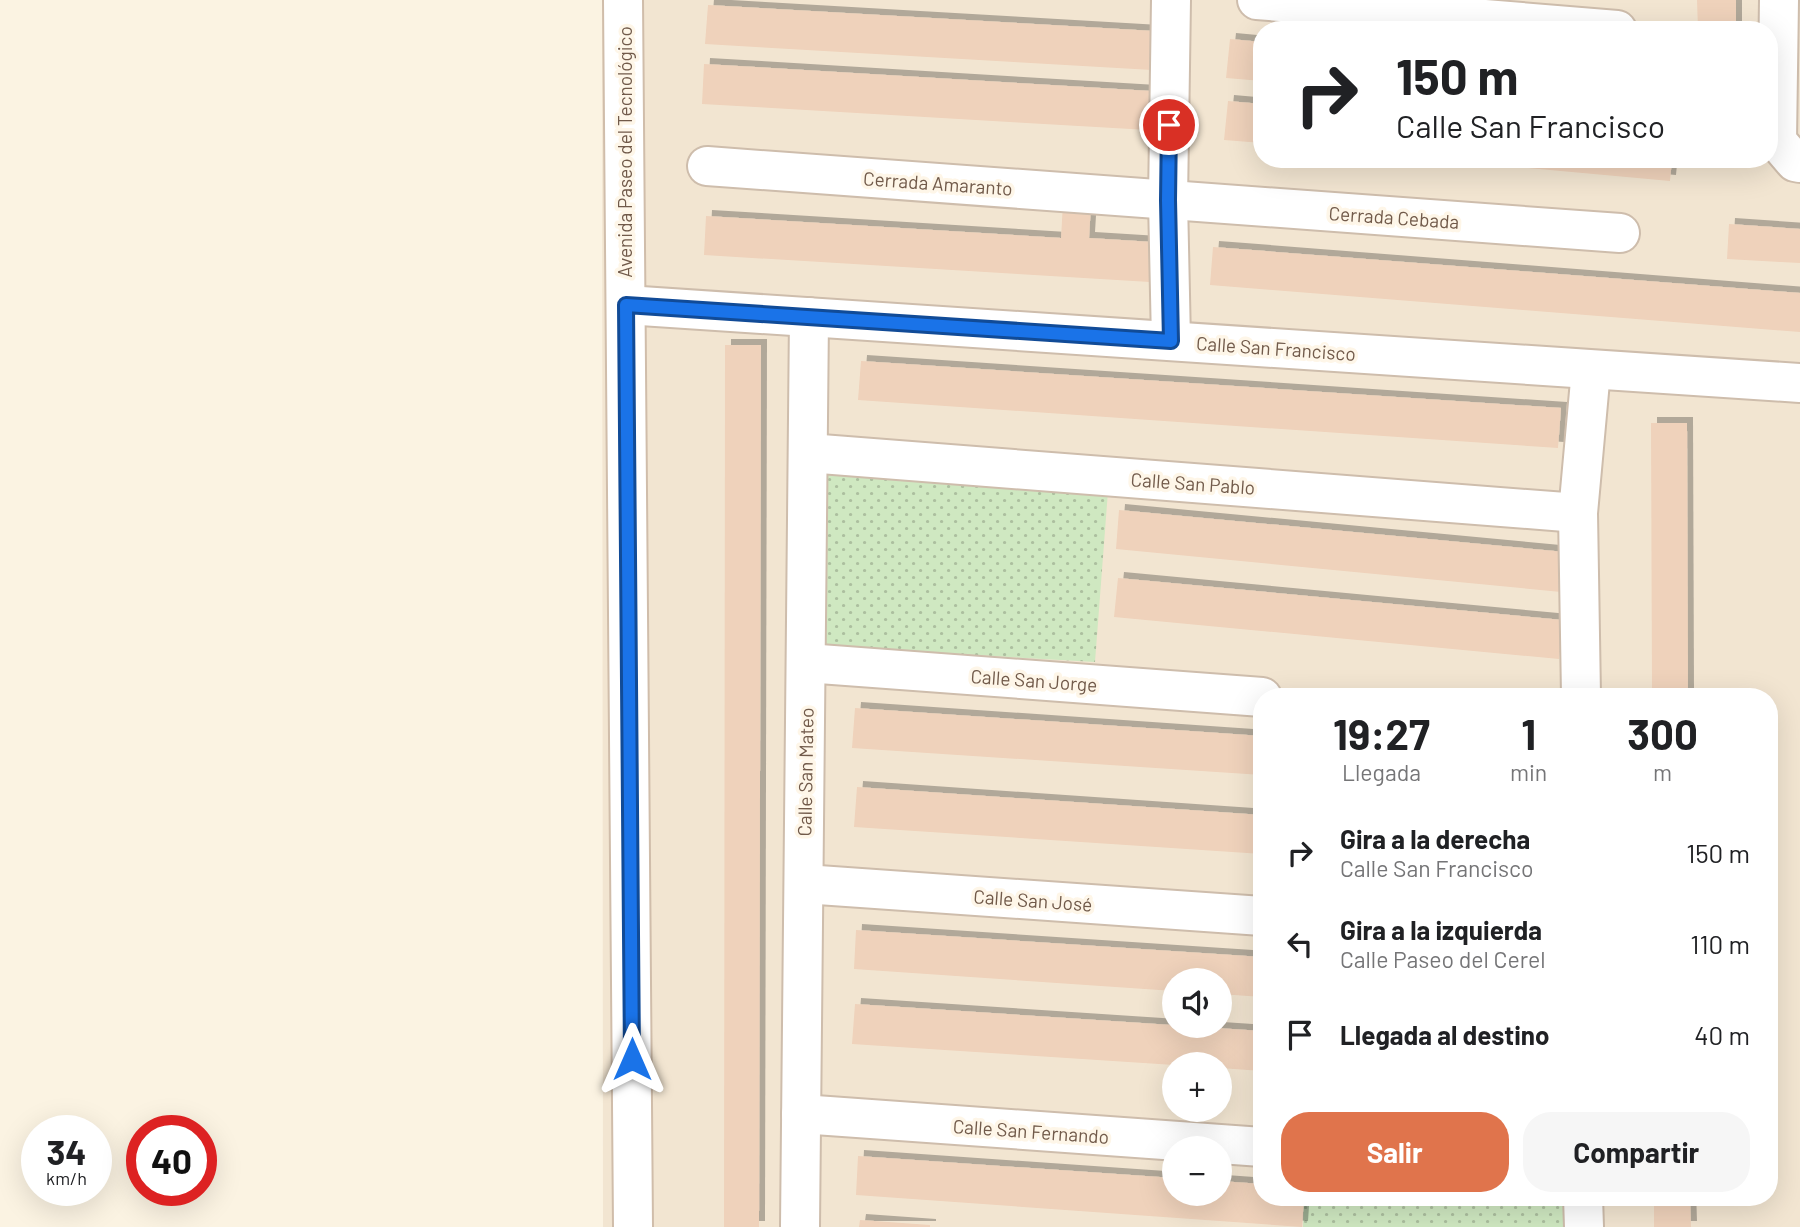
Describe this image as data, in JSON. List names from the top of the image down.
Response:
{
  "streets": {
    "street": [
      "Avenida Paseo del Tecnológico",
      "Cerrada Amaranto",
      "Cerrada Cebada",
      "Calle San Francisco",
      "Calle San Pablo",
      "Calle San Jorge",
      "Calle San Mateo",
      "Calle San José",
      "Calle San Fernando"
    ]
  },
  "crossings": [
    ["Avenida Paseo del Tecnológico", "Calle San Francisco"],
    ["Cerrada Amaranto", "Cerrada Cebada"],
    ["Calle San Francisco", "Calle San Mateo"],
    ["Calle San Pablo", "Calle San Mateo"],
    ["Calle San Jorge", "Calle San Mateo"],
    ["Calle San Mateo", "Calle San José"],
    ["Calle San Mateo", "Calle San Fernando"]
  ],
  "page": {
    "turn": ["150 m", "Calle San Francisco"],
    "eta": [
      "19:27",
      "Llegada",
      "1",
      "min",
      "300",
      "m"
    ],
    "list": [
      {
        "name": "Gira a la derecha",
        "note": "Calle San Francisco",
        "value": "150 m"
      },
      {
        "name": "Gira a la izquierda",
        "note": "Calle Paseo del Cerel",
        "value": "110 m"
      },
      {
        "name": "Llegada al destino",
        "value": "40 m"
      }
    ],
    "map_buttons": ["+", "−"],
    "buttons": ["Salir", "Compartir"],
    "speed": "34 km/h",
    "limit": "40"
  }
}
